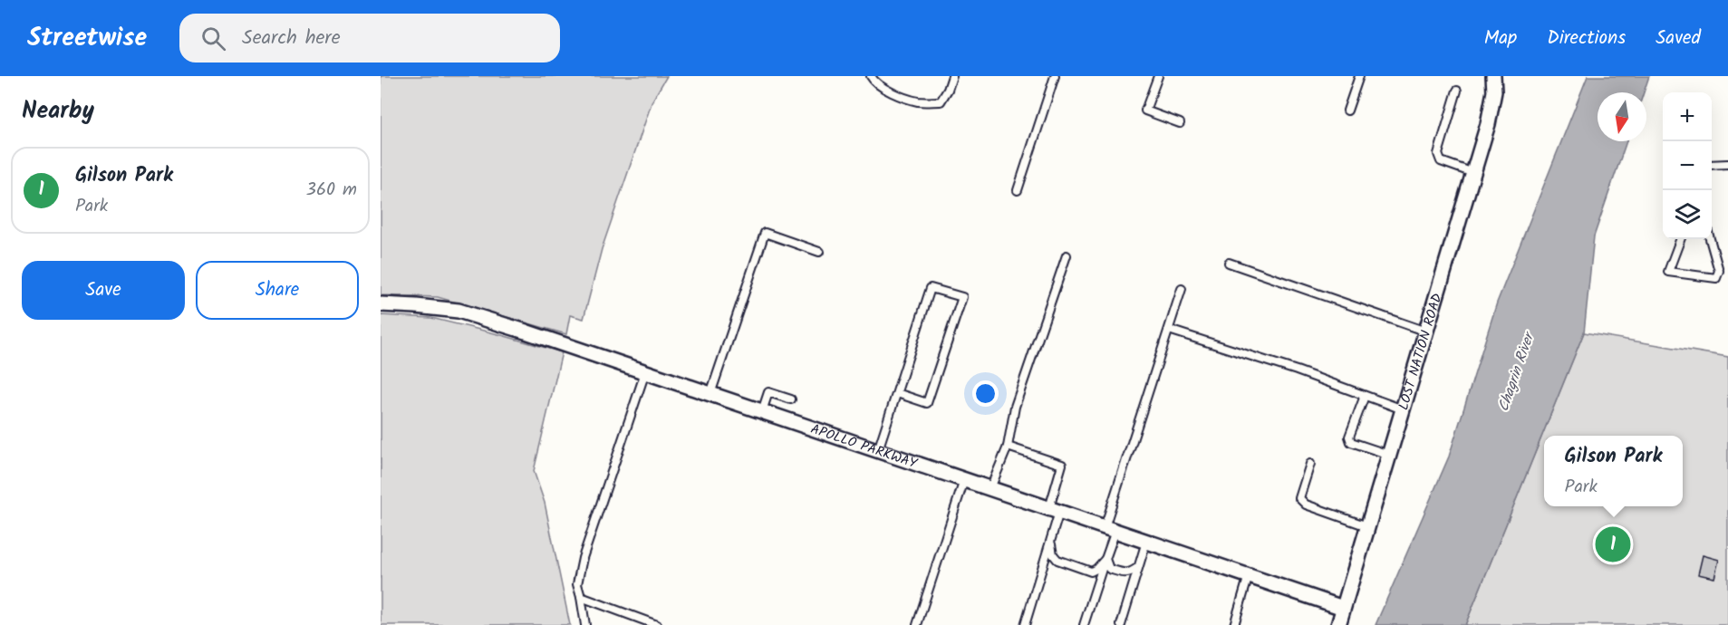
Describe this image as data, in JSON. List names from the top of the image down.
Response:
{
  "streets": {
    "street": ["LOST NATION ROAD", "APOLLO PARKWAY"]
  },
  "crossings": [
    ["LOST NATION ROAD", "APOLLO PARKWAY"]
  ],
  "water": ["Chagrin River"],
  "north": "bottom",
  "page": {
    "header": "Streetwise",
    "search": "Search here",
    "nav": ["Map", "Directions", "Saved"],
    "heading": "Nearby",
    "map_buttons": ["+", "−"],
    "list": [
      {
        "mark": "1",
        "name": "Gilson Park",
        "note": "Park",
        "value": "360 m"
      }
    ],
    "buttons": ["Save", "Share"],
    "popup": ["Gilson Park", "Park"],
    "pins": "1"
  }
}
